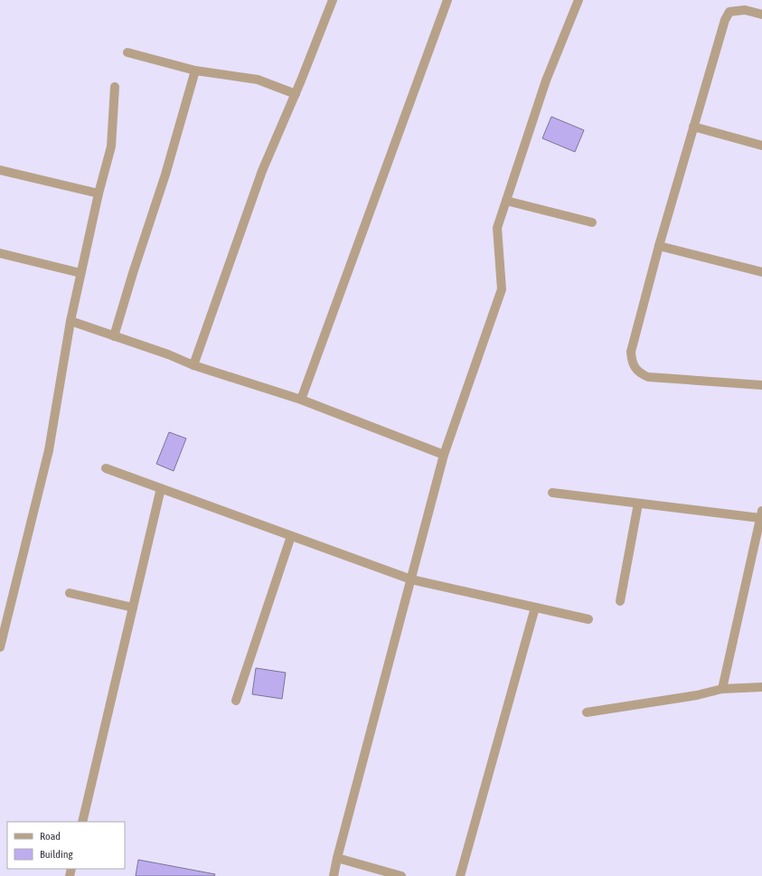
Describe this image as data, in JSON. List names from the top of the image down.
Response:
{
  "legend": ["Road", "Building"]
}
